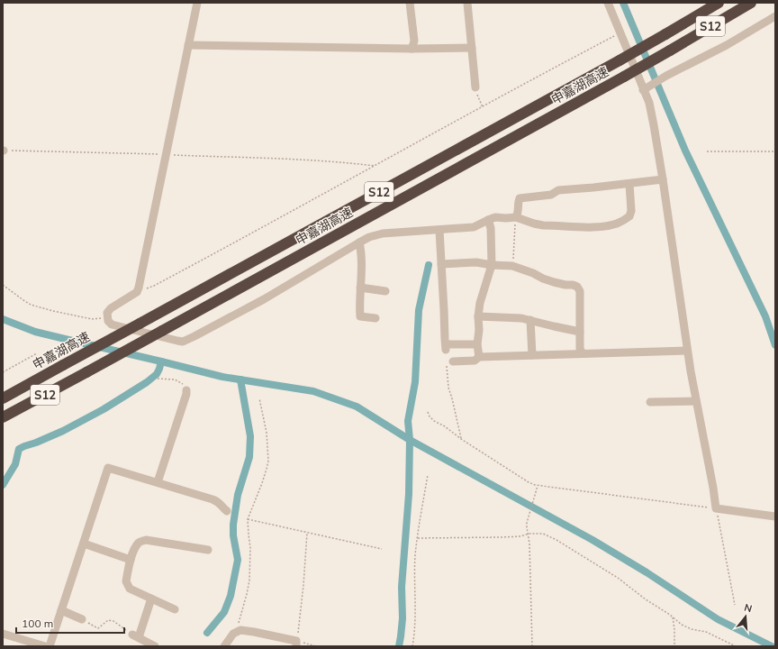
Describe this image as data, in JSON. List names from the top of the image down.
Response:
{
  "streets": {
    "highway": ["S12", "申嘉湖高速"]
  },
  "scale_bar": "100 m",
  "north": "top"
}
